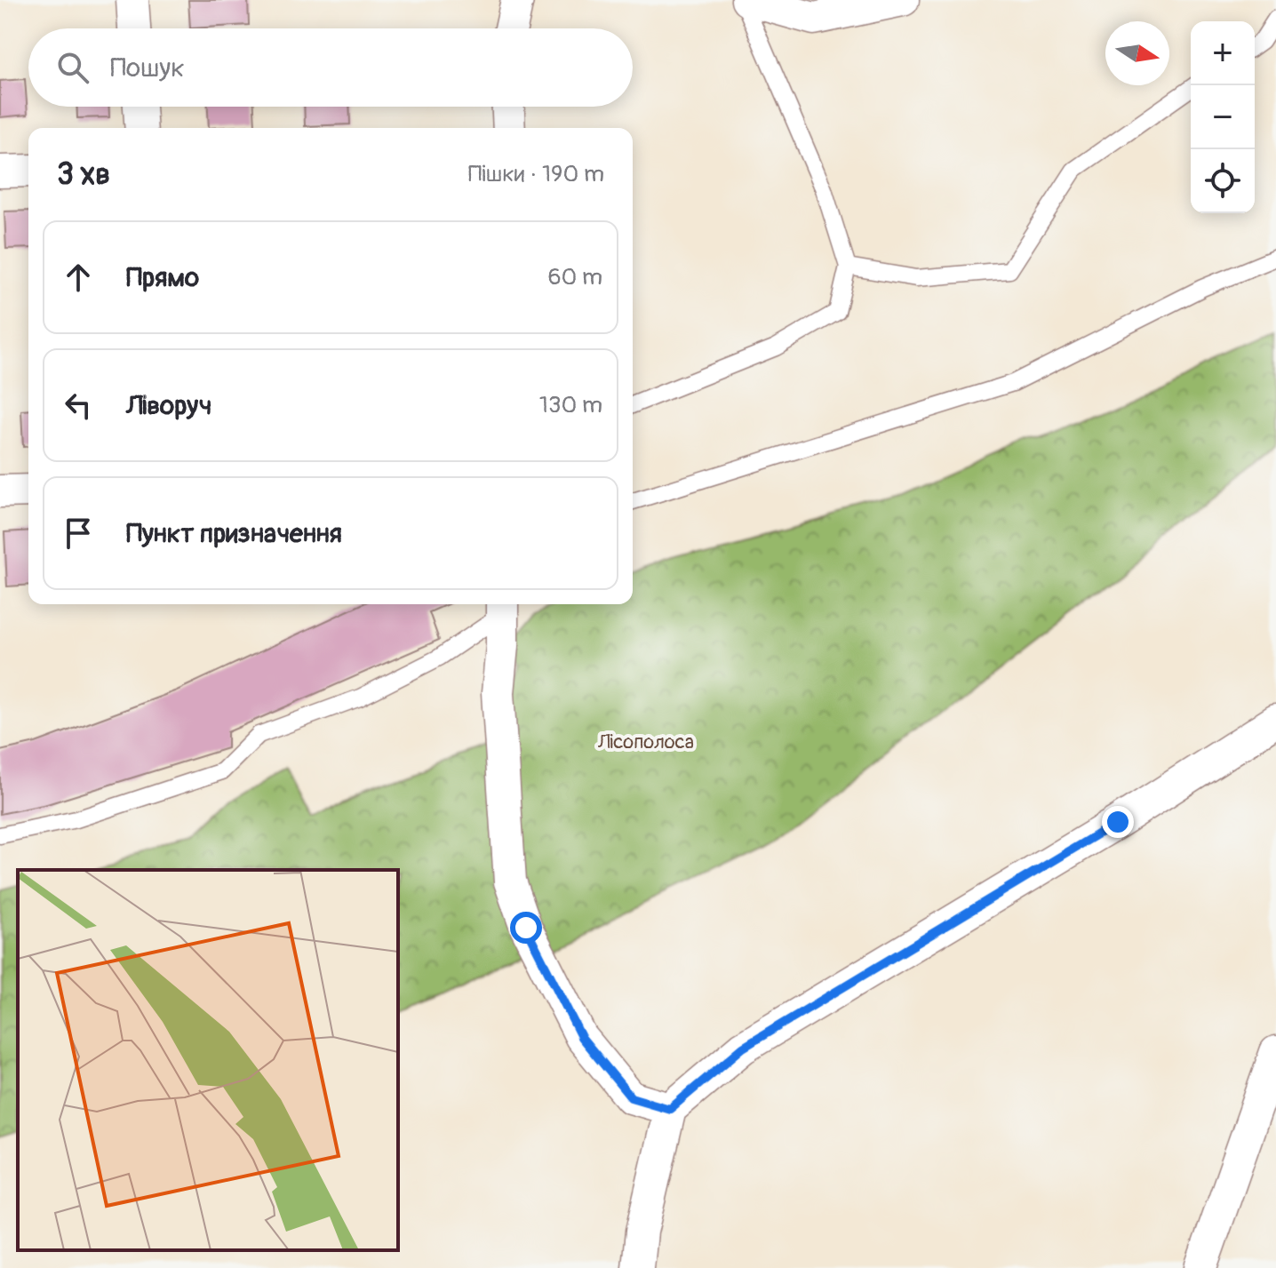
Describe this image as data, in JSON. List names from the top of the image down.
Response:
{
  "parks": ["Лісополоса"],
  "north": "right",
  "page": {
    "map_buttons": ["+", "−"],
    "search": "Пошук",
    "heading": ["3 хв", "Пішки · 190 m"],
    "list": [
      ["Прямо", "60 m"],
      ["Ліворуч", "130 m"],
      "Пункт призначення"
    ]
  }
}
